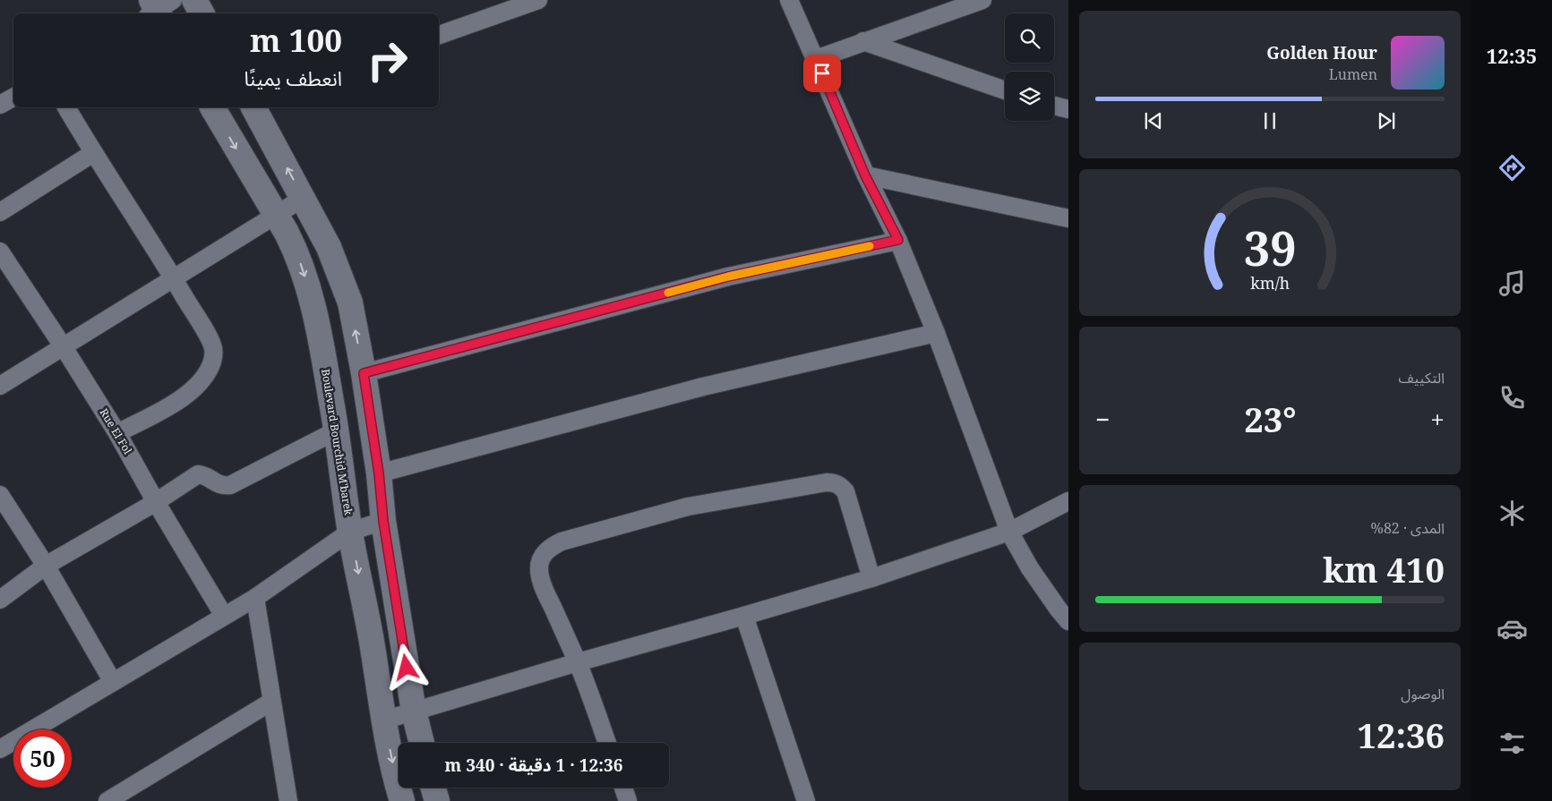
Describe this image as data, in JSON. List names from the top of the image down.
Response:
{
  "streets": {
    "main road": ["Boulevard Bourchid M'barek"],
    "street": ["Rue El Fol"]
  },
  "page": {
    "tabs": "12:35",
    "turn": ["100 m", "انعطف يمينًا"],
    "song": ["Golden Hour", "Lumen"],
    "tile": [
      "التكييف",
      ["المدى · 82%", "410 km"],
      ["الوصول", "12:36"]
    ],
    "heat": ["−", "23°", "+"],
    "limit": "50",
    "trip": "12:36 · 1 دقيقة · 340 m",
    "gauge": ["39", "km/h"]
  }
}
